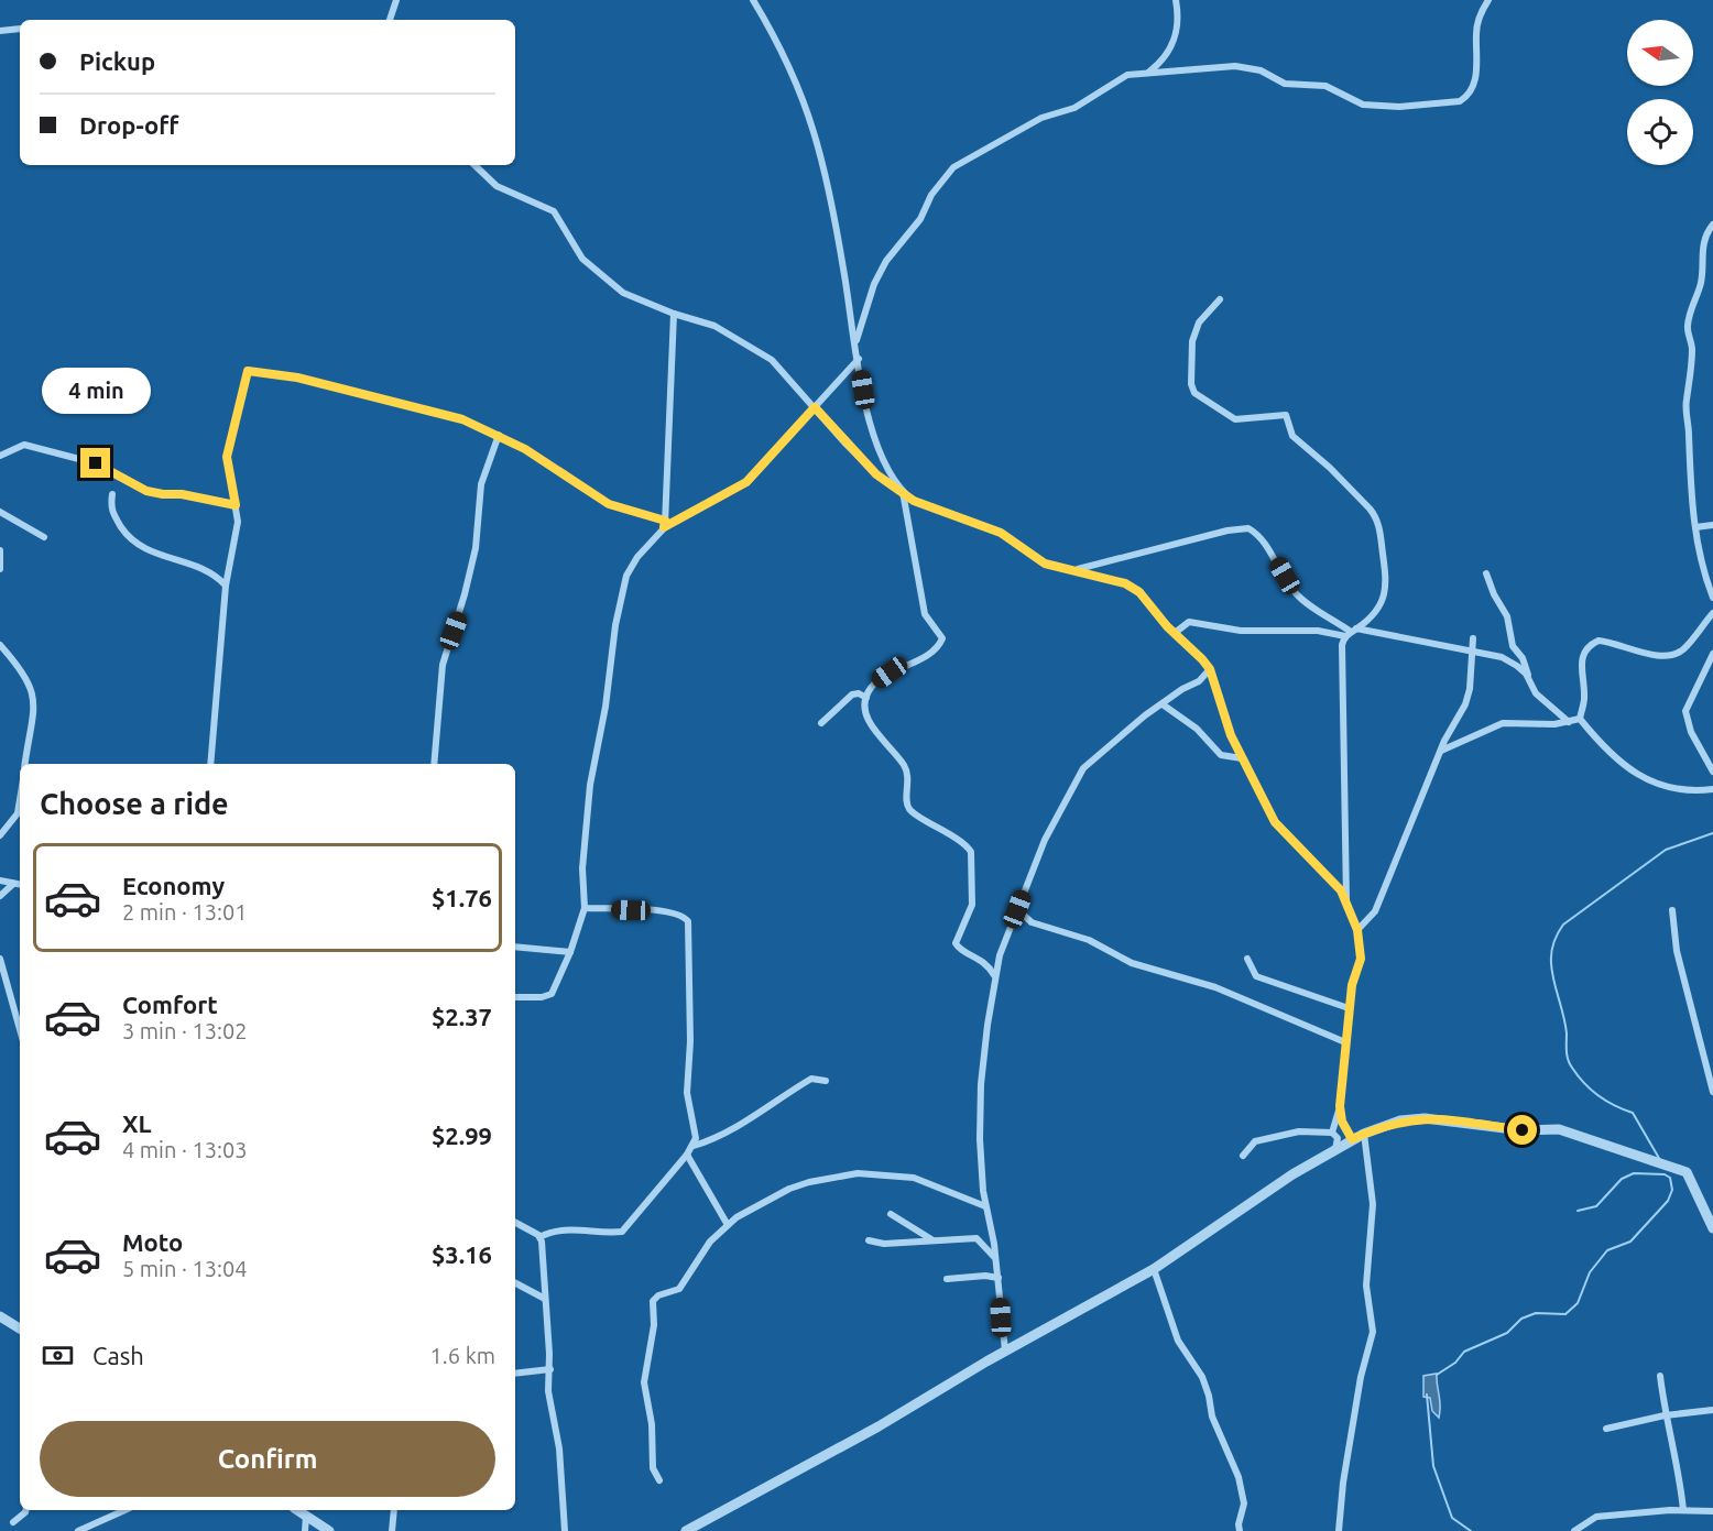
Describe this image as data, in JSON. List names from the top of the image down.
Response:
{
  "north": "left",
  "page": {
    "banner": ["Pickup", "Drop-off"],
    "bubble": "4 min",
    "heading": "Choose a ride",
    "list": [
      {
        "name": "Economy",
        "note": "2 min · 13:01",
        "value": "$1.76"
      },
      {
        "name": "Comfort",
        "note": "3 min · 13:02",
        "value": "$2.37"
      },
      {
        "name": "XL",
        "note": "4 min · 13:03",
        "value": "$2.99"
      },
      {
        "name": "Moto",
        "note": "5 min · 13:04",
        "value": "$3.16"
      }
    ],
    "pay": ["Cash", "1.6 km"],
    "buttons": "Confirm"
  }
}
